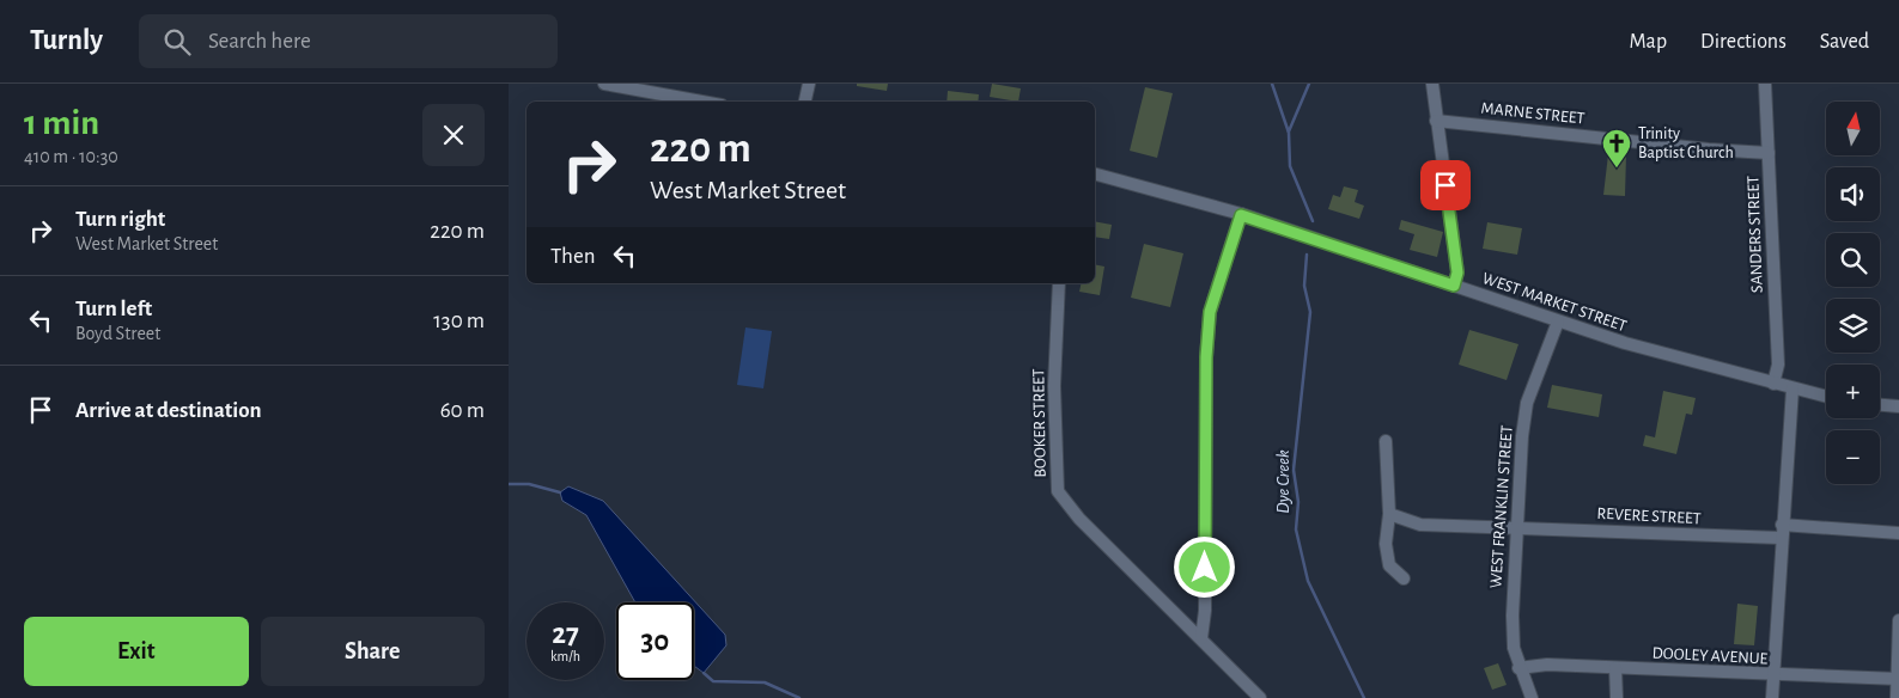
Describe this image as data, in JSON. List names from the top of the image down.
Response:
{
  "streets": {
    "street": [
      "MARNE STREET",
      "SANDERS STREET",
      "WEST MARKET STREET",
      "BOOKER STREET",
      "WEST FRANKLIN STREET",
      "REVERE STREET",
      "DOOLEY AVENUE"
    ]
  },
  "crossings": [
    ["MARNE STREET", "SANDERS STREET"],
    ["SANDERS STREET", "WEST MARKET STREET"],
    ["WEST MARKET STREET", "WEST FRANKLIN STREET"],
    ["WEST FRANKLIN STREET", "REVERE STREET"],
    ["WEST FRANKLIN STREET", "DOOLEY AVENUE"]
  ],
  "water": ["Dye Creek"],
  "places": {
    "church": ["Trinity Baptist Church"]
  },
  "north": "top",
  "page": {
    "header": "Turnly",
    "search": "Search here",
    "nav": ["Map", "Directions", "Saved"],
    "heading": ["1 min", "410 m · 10:30"],
    "map_buttons": ["+", "−"],
    "turn": ["220 m", "West Market Street"],
    "list": [
      {
        "name": "Turn right",
        "note": "West Market Street",
        "value": "220 m"
      },
      {
        "name": "Turn left",
        "note": "Boyd Street",
        "value": "130 m"
      },
      {
        "name": "Arrive at destination",
        "value": "60 m"
      }
    ],
    "then": "Then",
    "speed": "27 km/h",
    "limit": "30",
    "buttons": ["Exit", "Share"]
  }
}
